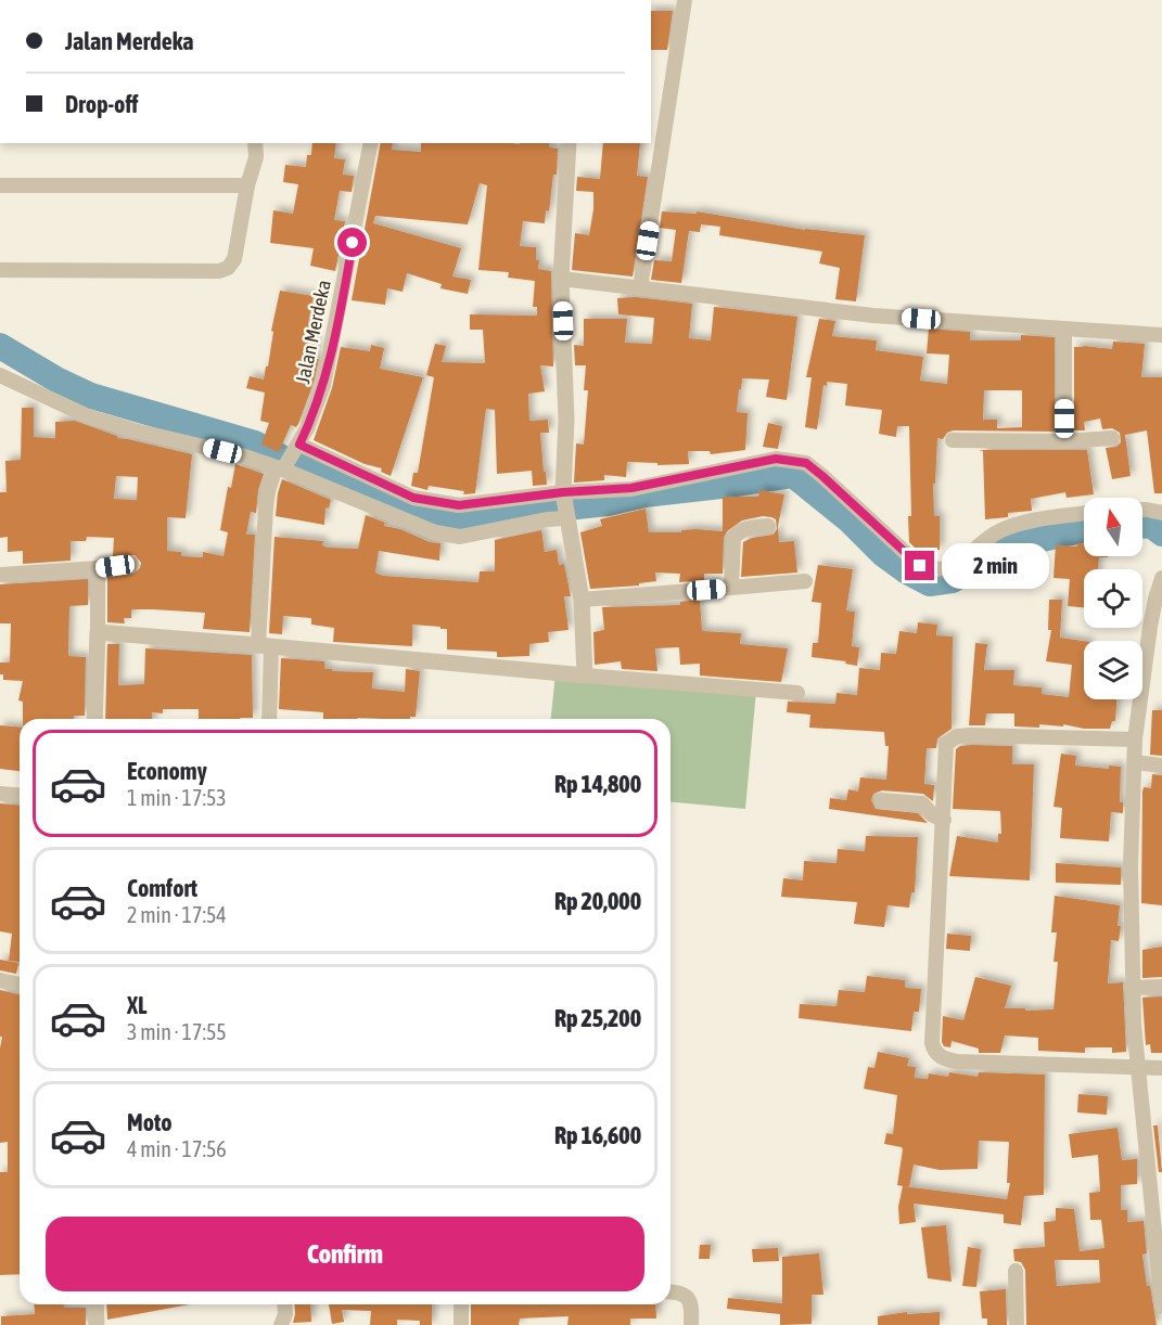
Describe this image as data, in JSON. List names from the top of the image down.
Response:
{
  "streets": {
    "street": ["Jalan Merdeka"]
  },
  "north": "top",
  "page": {
    "banner": ["Jalan Merdeka", "Drop-off"],
    "bubble": "2 min",
    "list": [
      {
        "name": "Economy",
        "note": "1 min · 17:53",
        "value": "Rp 14,800"
      },
      {
        "name": "Comfort",
        "note": "2 min · 17:54",
        "value": "Rp 20,000"
      },
      {
        "name": "XL",
        "note": "3 min · 17:55",
        "value": "Rp 25,200"
      },
      {
        "name": "Moto",
        "note": "4 min · 17:56",
        "value": "Rp 16,600"
      }
    ],
    "buttons": "Confirm"
  }
}
